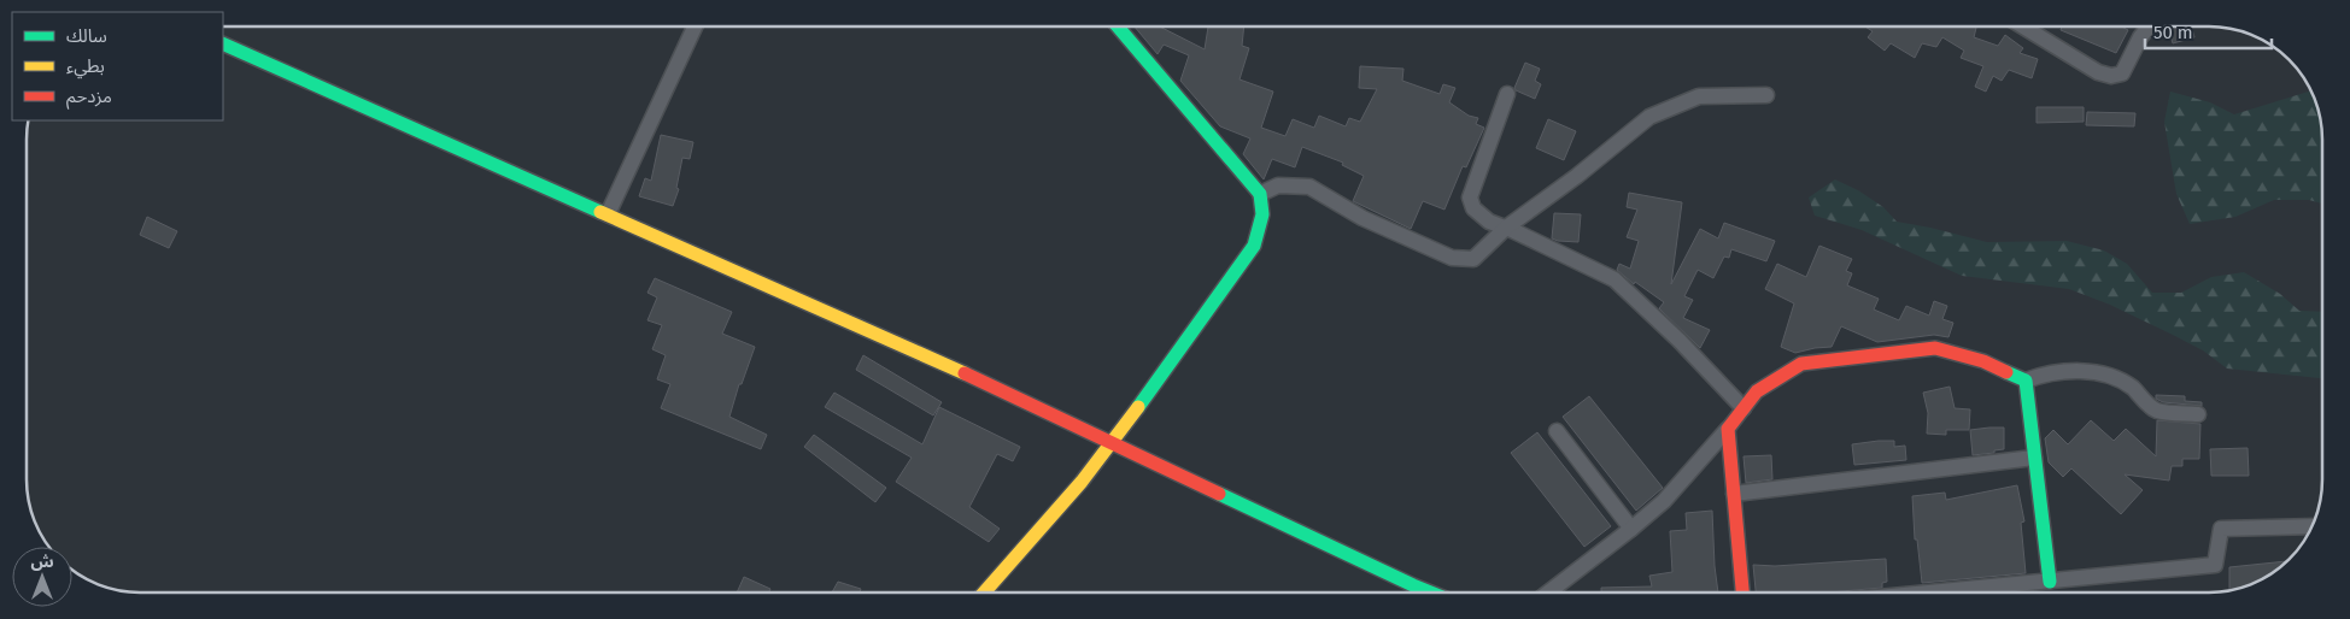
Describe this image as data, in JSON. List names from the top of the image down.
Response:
{
  "legend": ["سالك", "بطيء", "مزدحم"],
  "scale_bar": "50 m",
  "north": "top"
}
